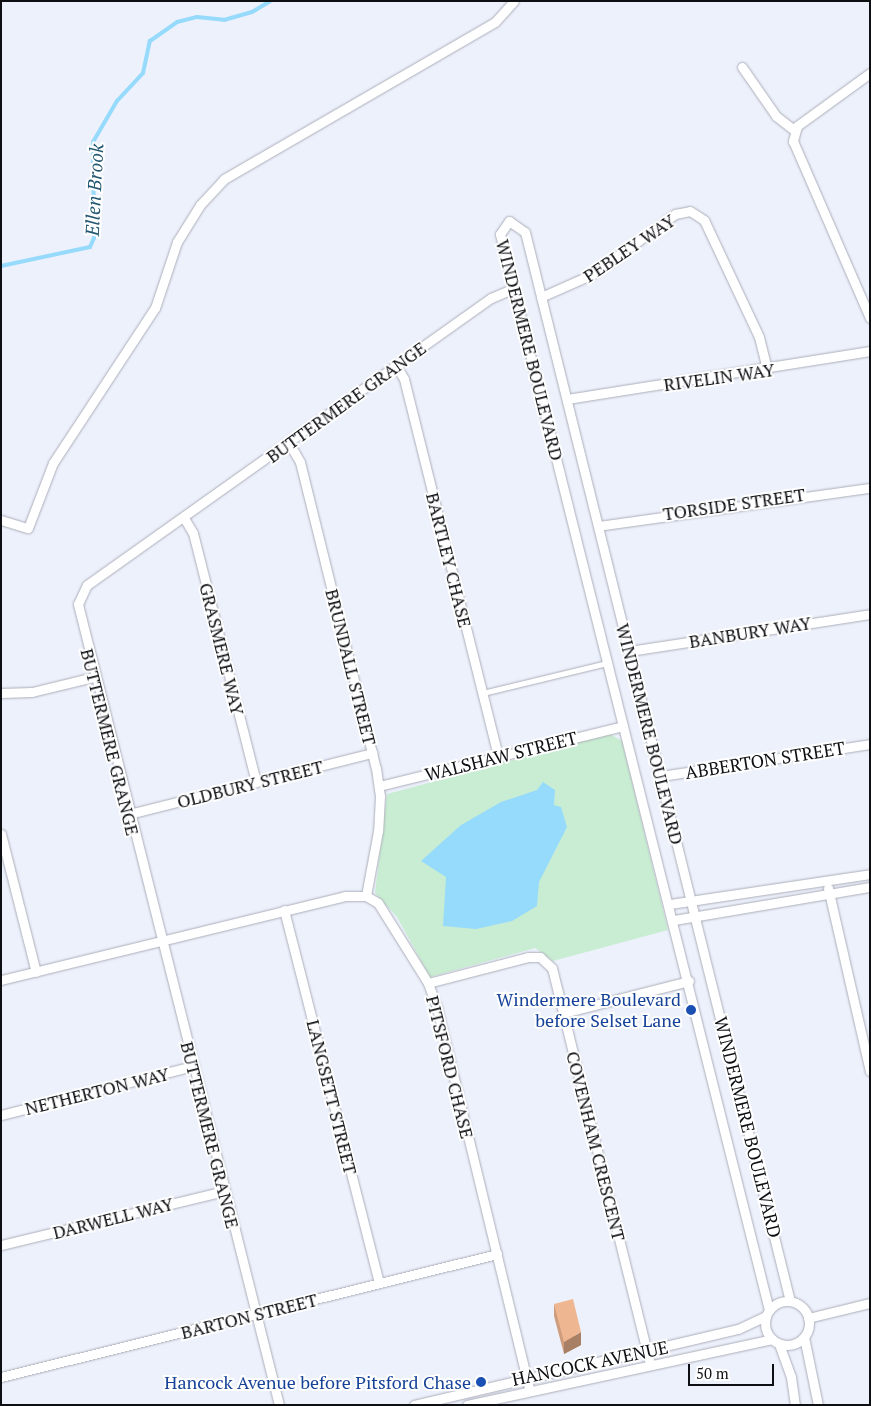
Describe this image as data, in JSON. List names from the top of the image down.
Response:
{
  "streets": {
    "street": [
      "PEBLEY WAY",
      "WINDERMERE BOULEVARD",
      "RIVELIN WAY",
      "BUTTERMERE GRANGE",
      "TORSIDE STREET",
      "BARTLEY CHASE",
      "BANBURY WAY",
      "GRASMERE WAY",
      "BRUNDALL STREET",
      "WALSHAW STREET",
      "ABBERTON STREET",
      "OLDBURY STREET",
      "PITSFORD CHASE",
      "NETHERTON WAY",
      "LANGSETT STREET",
      "COVENHAM CRESCENT",
      "DARWELL WAY",
      "BARTON STREET",
      "HANCOCK AVENUE"
    ]
  },
  "crossings": [
    ["PEBLEY WAY", "WINDERMERE BOULEVARD"],
    ["PEBLEY WAY", "RIVELIN WAY"],
    ["WINDERMERE BOULEVARD", "RIVELIN WAY"],
    ["WINDERMERE BOULEVARD", "BUTTERMERE GRANGE"],
    ["WINDERMERE BOULEVARD", "TORSIDE STREET"],
    ["WINDERMERE BOULEVARD", "BANBURY WAY"],
    ["WINDERMERE BOULEVARD", "WALSHAW STREET"],
    ["WINDERMERE BOULEVARD", "ABBERTON STREET"],
    ["WINDERMERE BOULEVARD", "HANCOCK AVENUE"],
    ["BUTTERMERE GRANGE", "BARTLEY CHASE"],
    ["BUTTERMERE GRANGE", "GRASMERE WAY"],
    ["BUTTERMERE GRANGE", "BRUNDALL STREET"],
    ["BUTTERMERE GRANGE", "OLDBURY STREET"],
    ["BUTTERMERE GRANGE", "NETHERTON WAY"],
    ["BUTTERMERE GRANGE", "DARWELL WAY"],
    ["BUTTERMERE GRANGE", "BARTON STREET"],
    ["BARTLEY CHASE", "WALSHAW STREET"],
    ["GRASMERE WAY", "OLDBURY STREET"],
    ["BRUNDALL STREET", "WALSHAW STREET"],
    ["BRUNDALL STREET", "OLDBURY STREET"],
    ["BRUNDALL STREET", "PITSFORD CHASE"],
    ["PITSFORD CHASE", "COVENHAM CRESCENT"],
    ["PITSFORD CHASE", "BARTON STREET"],
    ["PITSFORD CHASE", "HANCOCK AVENUE"],
    ["LANGSETT STREET", "BARTON STREET"],
    ["COVENHAM CRESCENT", "HANCOCK AVENUE"]
  ],
  "water": ["Ellen Brook"],
  "places": ["Windermere Boulevard before Selset Lane", "Hancock Avenue before Pitsford Chase"],
  "scale_bar": "50 m"
}
